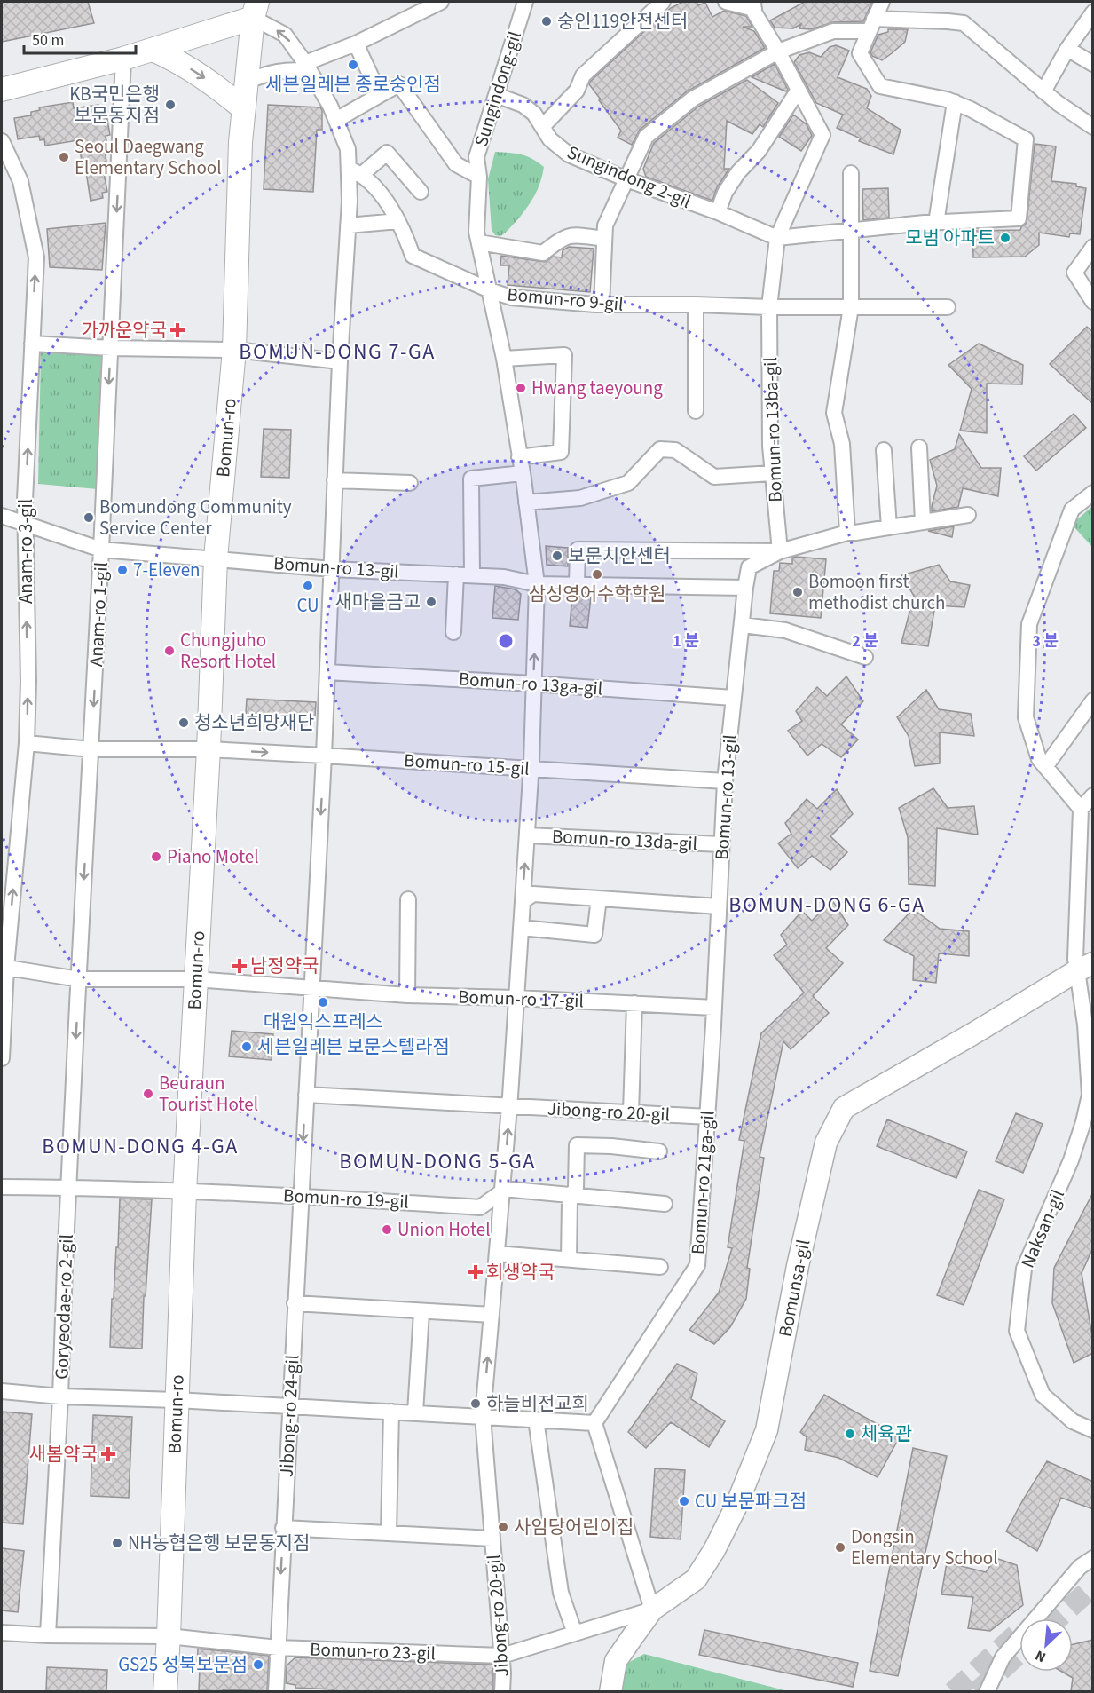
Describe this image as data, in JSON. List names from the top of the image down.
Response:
{
  "streets": {
    "main road": ["Bomun-ro"],
    "street": [
      "Sungindong-gil",
      "Sungindong 2-gil",
      "Bomun-ro 9-gil",
      "Bomun-ro 13ba-gil",
      "Anam-ro 3-gil",
      "Bomun-ro 13-gil",
      "Anam-ro 1-gil",
      "Bomun-ro 13ga-gil",
      "Bomun-ro 15-gil",
      "Bomun-ro 13da-gil",
      "Bomun-ro 17-gil",
      "Jibong-ro 20-gil",
      "Bomun-ro 21ga-gil",
      "Bomun-ro 19-gil",
      "Naksan-gil",
      "Bomunsa-gil",
      "Goryeodae-ro 2-gil",
      "Jibong-ro 24-gil",
      "Bomun-ro 23-gil"
    ]
  },
  "crossings": [
    ["Sungindong-gil", "Sungindong 2-gil"],
    ["Sungindong-gil", "Bomun-ro 9-gil"],
    ["Sungindong-gil", "Bomun-ro 13da-gil"],
    ["Bomun-ro 9-gil", "Bomun-ro 13ba-gil"],
    ["Bomun-ro 13ba-gil", "Bomun-ro 13-gil"],
    ["Bomun-ro", "Bomun-ro 13-gil"],
    ["Bomun-ro", "Bomun-ro 15-gil"],
    ["Bomun-ro", "Bomun-ro 17-gil"],
    ["Bomun-ro", "Bomun-ro 19-gil"],
    ["Bomun-ro", "Bomun-ro 23-gil"],
    ["Anam-ro 3-gil", "Bomun-ro 13-gil"],
    ["Anam-ro 3-gil", "Bomun-ro 17-gil"],
    ["Bomun-ro 13-gil", "Anam-ro 1-gil"],
    ["Bomun-ro 13-gil", "Bomun-ro 13ga-gil"],
    ["Bomun-ro 13-gil", "Bomun-ro 15-gil"],
    ["Bomun-ro 13-gil", "Bomun-ro 13da-gil"],
    ["Bomun-ro 13-gil", "Bomun-ro 17-gil"],
    ["Bomun-ro 13-gil", "Bomun-ro 21ga-gil"],
    ["Anam-ro 1-gil", "Bomun-ro 17-gil"],
    ["Anam-ro 1-gil", "Goryeodae-ro 2-gil"],
    ["Bomun-ro 13ga-gil", "Bomun-ro 13da-gil"],
    ["Bomun-ro 15-gil", "Bomun-ro 13da-gil"],
    ["Bomun-ro 13da-gil", "Bomun-ro 17-gil"],
    ["Bomun-ro 13da-gil", "Jibong-ro 20-gil"],
    ["Bomun-ro 17-gil", "Jibong-ro 20-gil"],
    ["Bomun-ro 17-gil", "Bomun-ro 21ga-gil"],
    ["Bomun-ro 17-gil", "Goryeodae-ro 2-gil"],
    ["Bomun-ro 17-gil", "Jibong-ro 24-gil"],
    ["Jibong-ro 20-gil", "Bomun-ro 21ga-gil"],
    ["Jibong-ro 20-gil", "Bomun-ro 19-gil"],
    ["Jibong-ro 20-gil", "Bomun-ro 23-gil"],
    ["Bomun-ro 19-gil", "Jibong-ro 24-gil"],
    ["Naksan-gil", "Bomunsa-gil"],
    ["Bomunsa-gil", "Bomun-ro 23-gil"],
    ["Jibong-ro 24-gil", "Bomun-ro 23-gil"]
  ],
  "one_way": ["Anam-ro 3-gil", "Anam-ro 1-gil"],
  "districts": [
    "BOMUN-DONG 7-GA",
    "BOMUN-DONG 6-GA",
    "BOMUN-DONG 4-GA",
    "BOMUN-DONG 5-GA"
  ],
  "places": {
    "other": [
      "숭인119안전센터",
      "세븐일레븐 종로숭인점",
      "KB국민은행 보문동지점",
      "Seoul Daegwang Elementary School",
      "모범 아파트",
      "Hwang taeyoung",
      "Bomundong Community Service Center",
      "보문치안센터",
      "7-Eleven",
      "삼성영어수학학원",
      "CU",
      "Bomoon first methodist church",
      "새마을금고",
      "Chungjuho Resort Hotel",
      "청소년희망재단",
      "Piano Motel",
      "대원익스프레스",
      "세븐일레븐 보문스텔라점",
      "Beuraun Tourist Hotel",
      "Union Hotel",
      "하늘비전교회",
      "체육관",
      "CU 보문파크점",
      "사임당어린이집",
      "NH농협은행 보문동지점",
      "Dongsin Elementary School",
      "GS25 성북보문점"
    ],
    "health": [
      "가까운약국",
      "남정약국",
      "회생약국",
      "새봄약국"
    ]
  },
  "scale_bar": "50 m",
  "north": "bottom left",
  "rings": ["1 분", "2 분", "3 분"]
}
